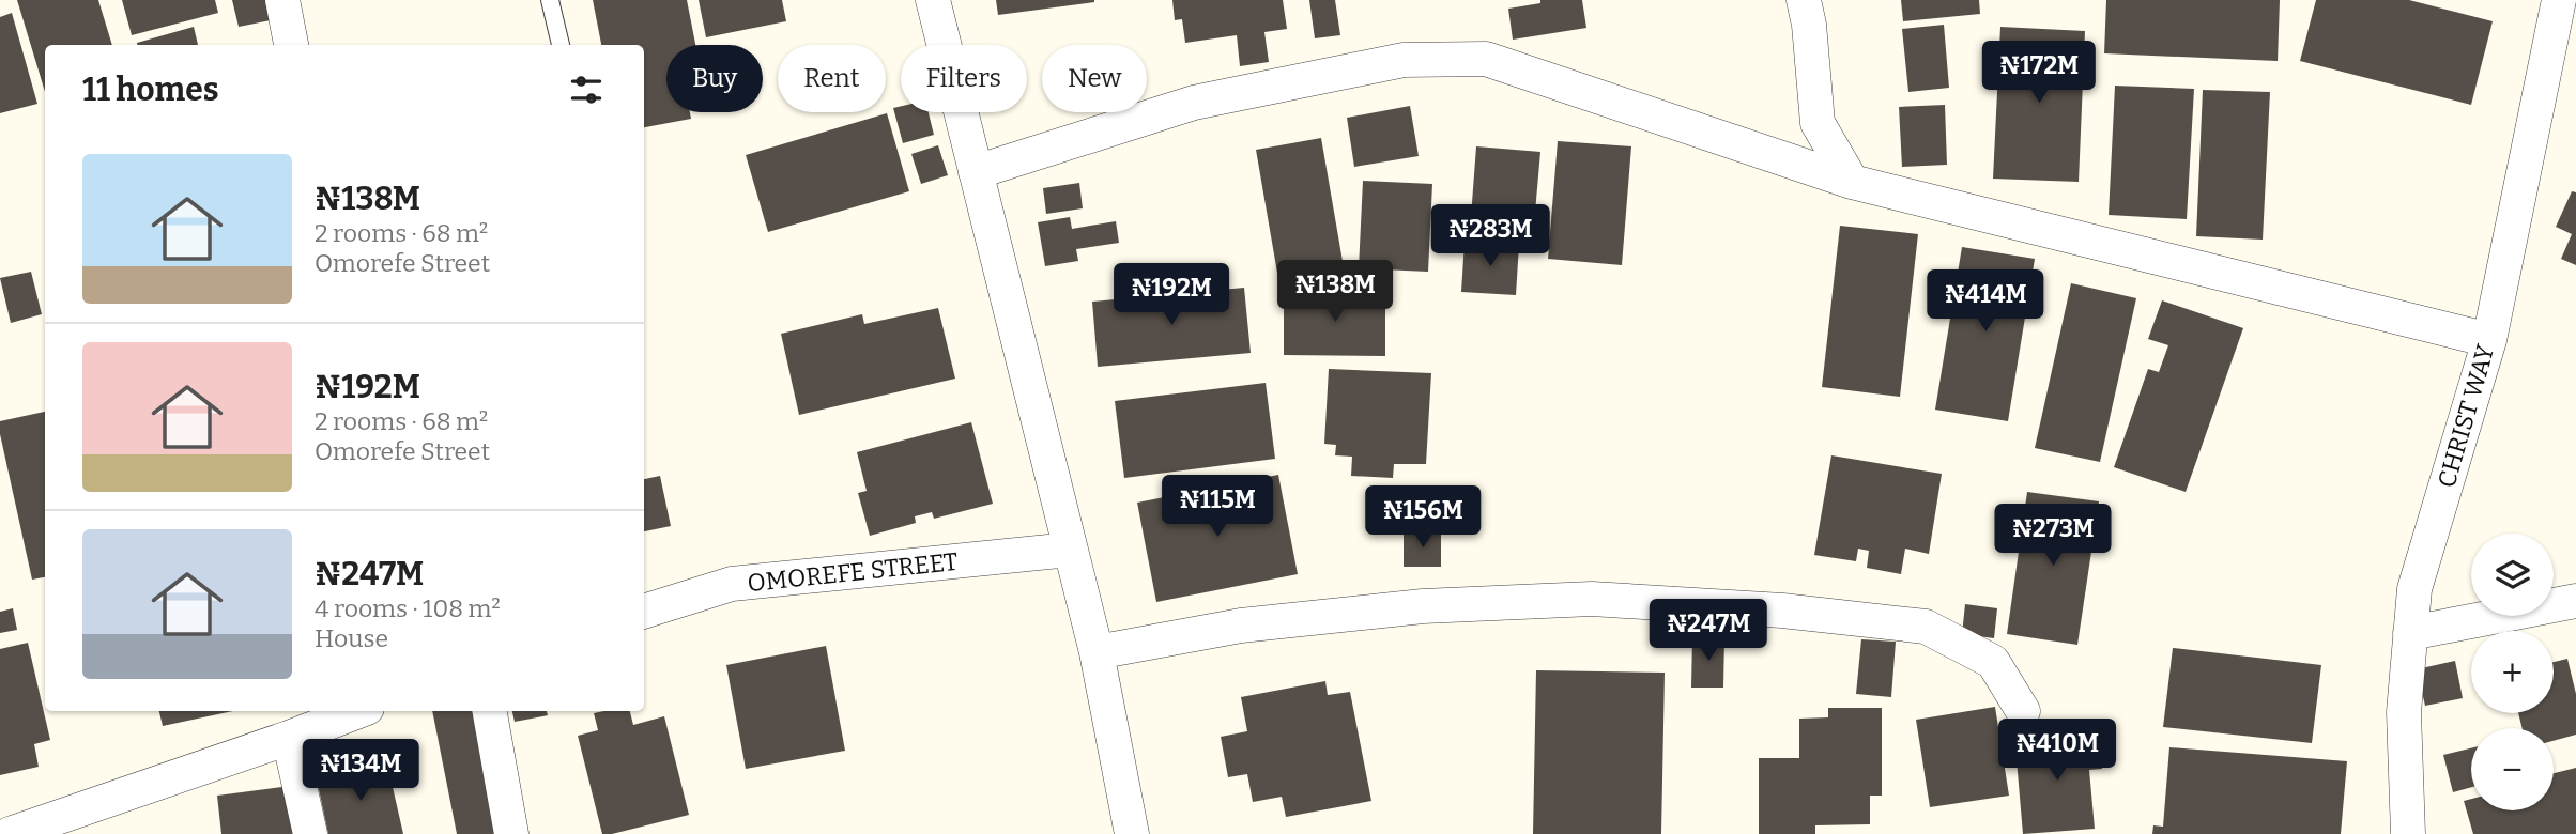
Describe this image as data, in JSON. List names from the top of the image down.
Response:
{
  "streets": {
    "street": ["CHRIST WAY", "OMOREFE STREET"]
  },
  "page": {
    "price": [
      "₦172M",
      "₦283M",
      "₦138M",
      "₦192M",
      "₦414M",
      "₦115M",
      "₦156M",
      "₦273M",
      "₦247M",
      "₦410M",
      "₦134M"
    ],
    "chip": [
      "Buy",
      "Rent",
      "Filters",
      "New"
    ],
    "heading": "11 homes",
    "list": [
      {
        "name": "₦138M",
        "note": "2 rooms · 68 m² · Omorefe Street"
      },
      {
        "name": "₦192M",
        "note": "2 rooms · 68 m² · Omorefe Street"
      },
      {
        "name": "₦247M",
        "note": "4 rooms · 108 m² · House"
      }
    ],
    "map_buttons": ["+", "−"]
  }
}
